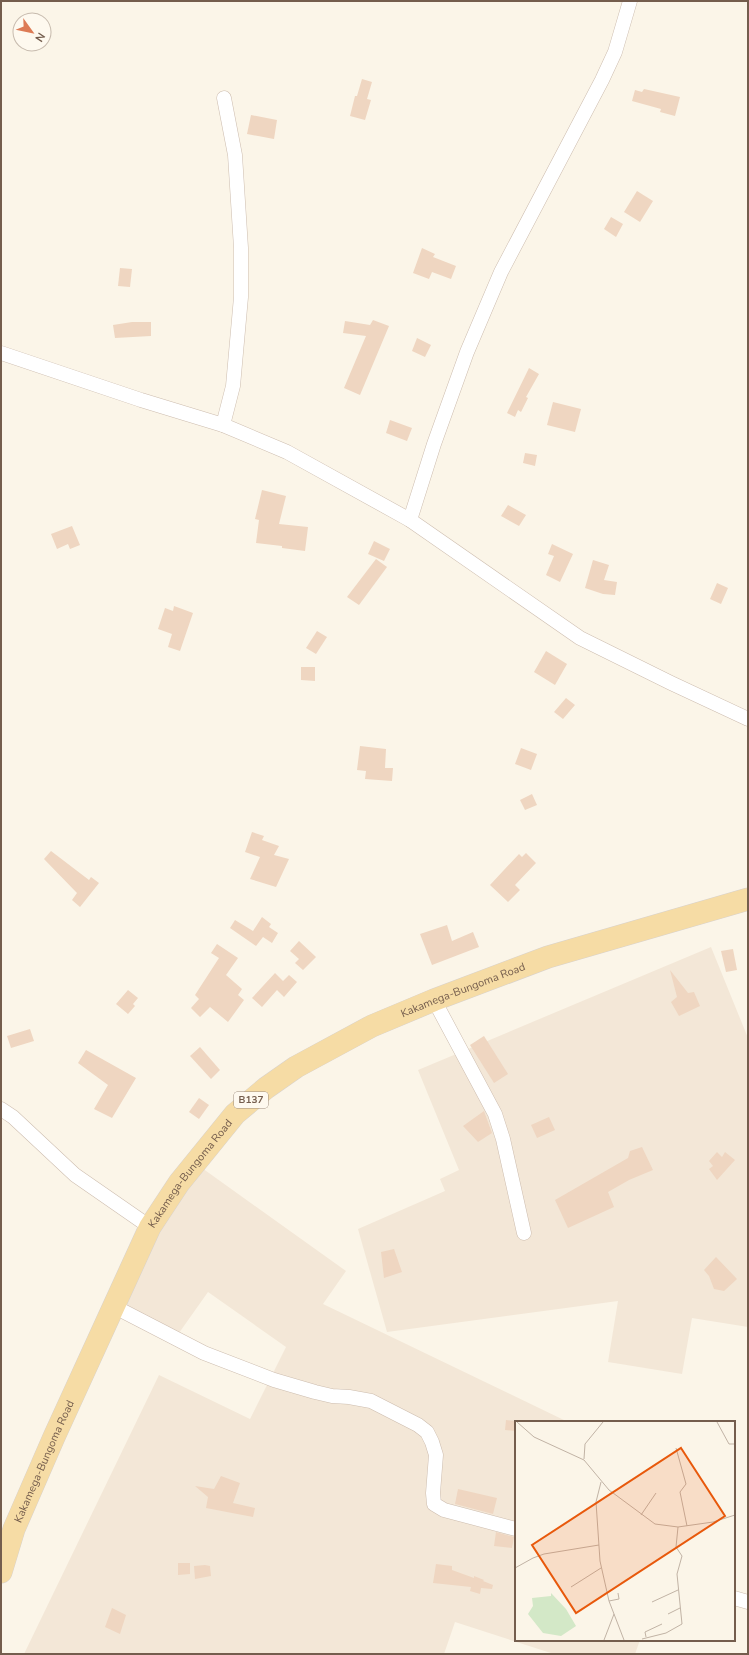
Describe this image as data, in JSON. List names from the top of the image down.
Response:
{
  "streets": {
    "main road": ["Kakamega-Bungoma Road", "B137"]
  },
  "north": "bottom right"
}
